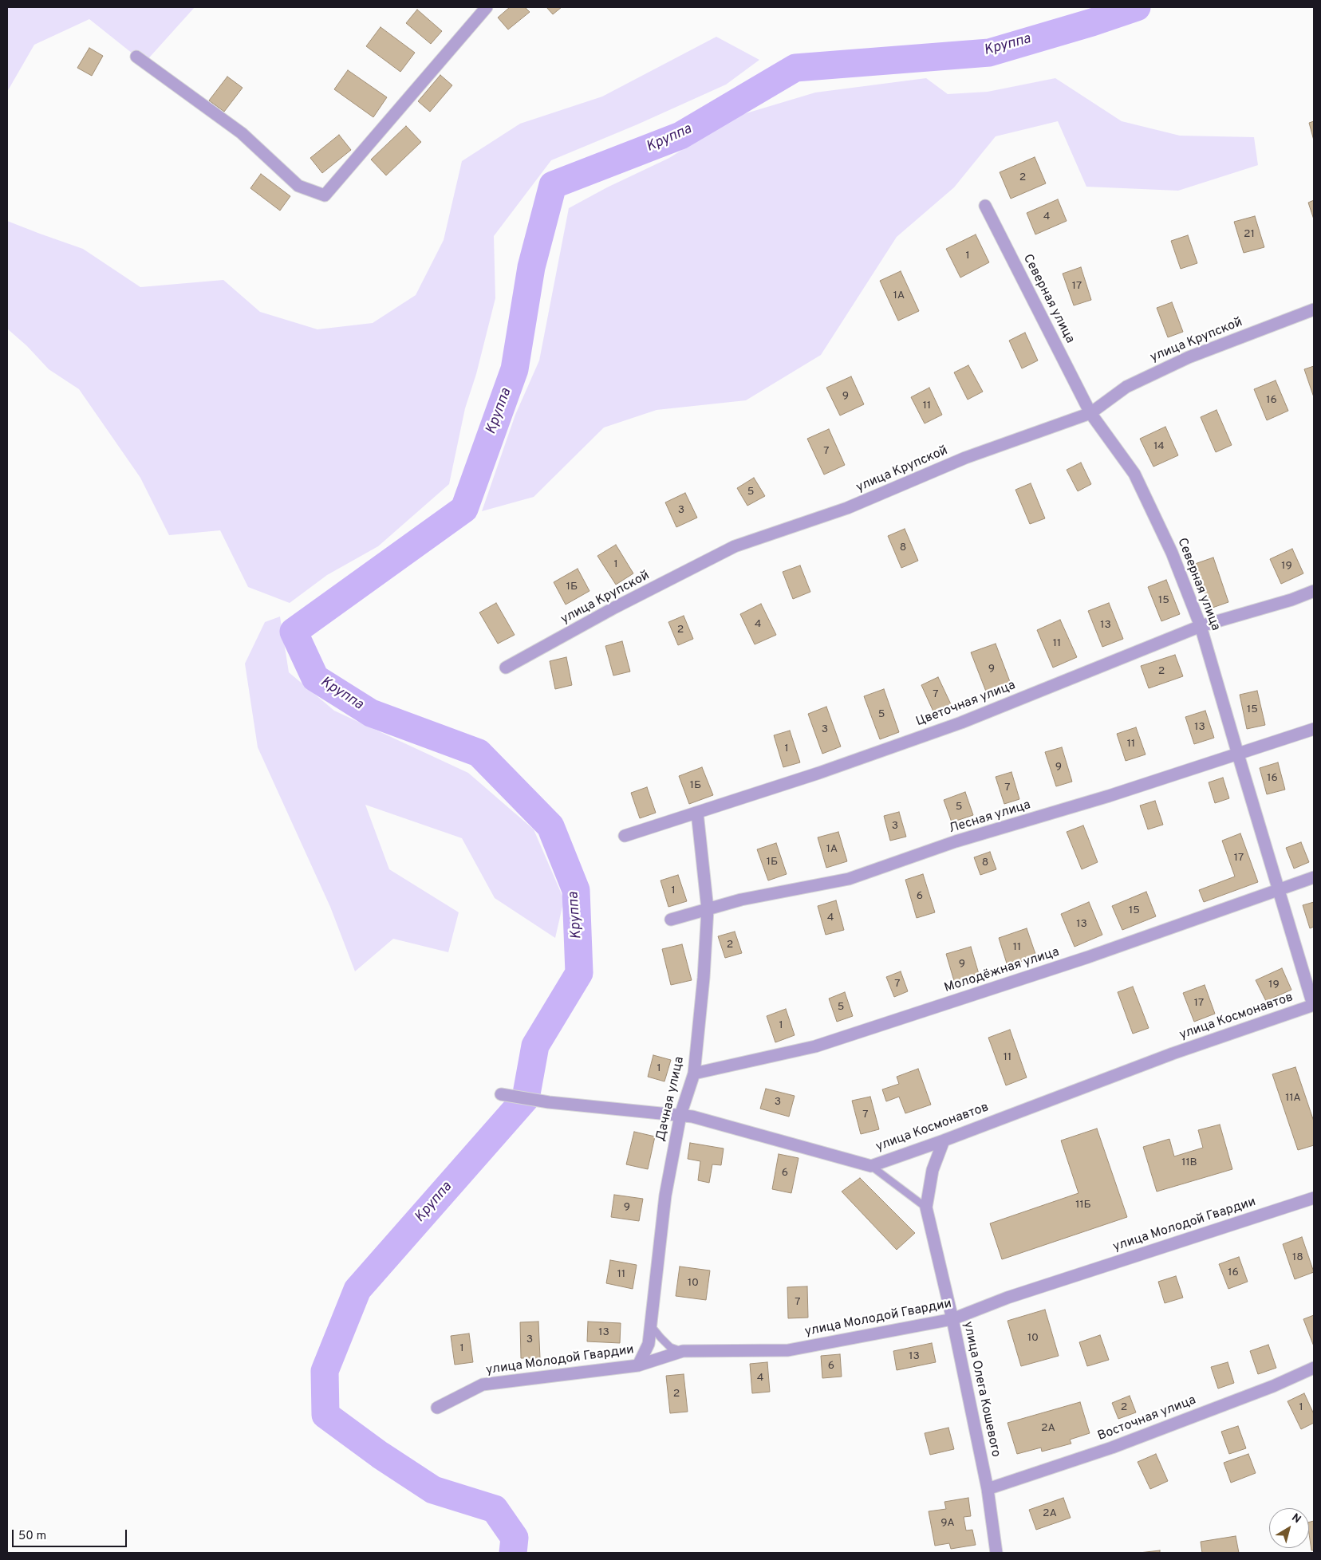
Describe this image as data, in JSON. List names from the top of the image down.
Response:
{
  "streets": {
    "street": [
      "Северная улица",
      "улица Крупской",
      "Цветочная улица",
      "Лесная улица",
      "Молодёжная улица",
      "улица Космонавтов",
      "Дачная улица",
      "улица Молодой Гвардии",
      "улица Олега Кошевого",
      "Восточная улица"
    ]
  },
  "crossings": [
    ["Северная улица", "улица Крупской"],
    ["Северная улица", "Цветочная улица"],
    ["Северная улица", "Лесная улица"],
    ["Северная улица", "Молодёжная улица"],
    ["Северная улица", "улица Космонавтов"],
    ["Цветочная улица", "Дачная улица"],
    ["Лесная улица", "Дачная улица"],
    ["Молодёжная улица", "Дачная улица"],
    ["улица Космонавтов", "Дачная улица"],
    ["улица Космонавтов", "улица Олега Кошевого"],
    ["Дачная улица", "улица Молодой Гвардии"],
    ["улица Молодой Гвардии", "улица Олега Кошевого"],
    ["улица Олега Кошевого", "Восточная улица"]
  ],
  "water": ["Круппа"],
  "house_numbers": [
    "2",
    "4",
    "21",
    "1",
    "17",
    "1А",
    "9",
    "16",
    "11",
    "14",
    "7",
    "5",
    "3",
    "8",
    "1",
    "19",
    "1Б",
    "15",
    "4",
    "13",
    "2",
    "11",
    "9",
    "2",
    "7",
    "15",
    "5",
    "13",
    "3",
    "11",
    "1",
    "9",
    "16",
    "1Б",
    "7",
    "5",
    "3",
    "1А",
    "17",
    "1Б",
    "8",
    "1",
    "6",
    "15",
    "4",
    "13",
    "2",
    "11",
    "9",
    "7",
    "19",
    "17",
    "5",
    "1",
    "11",
    "1",
    "11А",
    "3",
    "7",
    "11В",
    "6",
    "11Б",
    "9",
    "18",
    "16",
    "11",
    "10",
    "7",
    "13",
    "10",
    "3",
    "1",
    "13",
    "6",
    "4",
    "2",
    "2",
    "1",
    "2А",
    "2А",
    "9А"
  ],
  "scale_bar": "50 m",
  "north": "top right"
}
